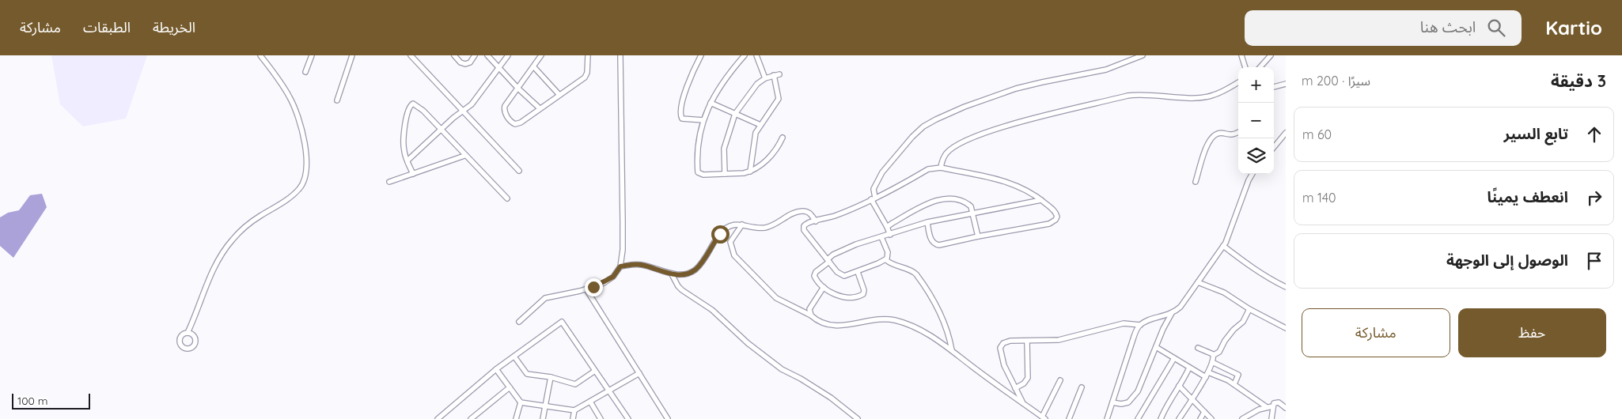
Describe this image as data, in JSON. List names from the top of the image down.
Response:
{
  "scale_bar": "100 m",
  "page": {
    "header": "Kartio",
    "search": "ابحث هنا",
    "nav": ["الخريطة", "الطبقات", "مشاركة"],
    "heading": ["3 دقيقة", "سيرًا · 200 m"],
    "map_buttons": ["+", "−"],
    "list": [
      ["تابع السير", "60 m"],
      ["انعطف يمينًا", "140 m"],
      "الوصول إلى الوجهة"
    ],
    "buttons": ["حفظ", "مشاركة"],
    "scale": "100 m"
  }
}
